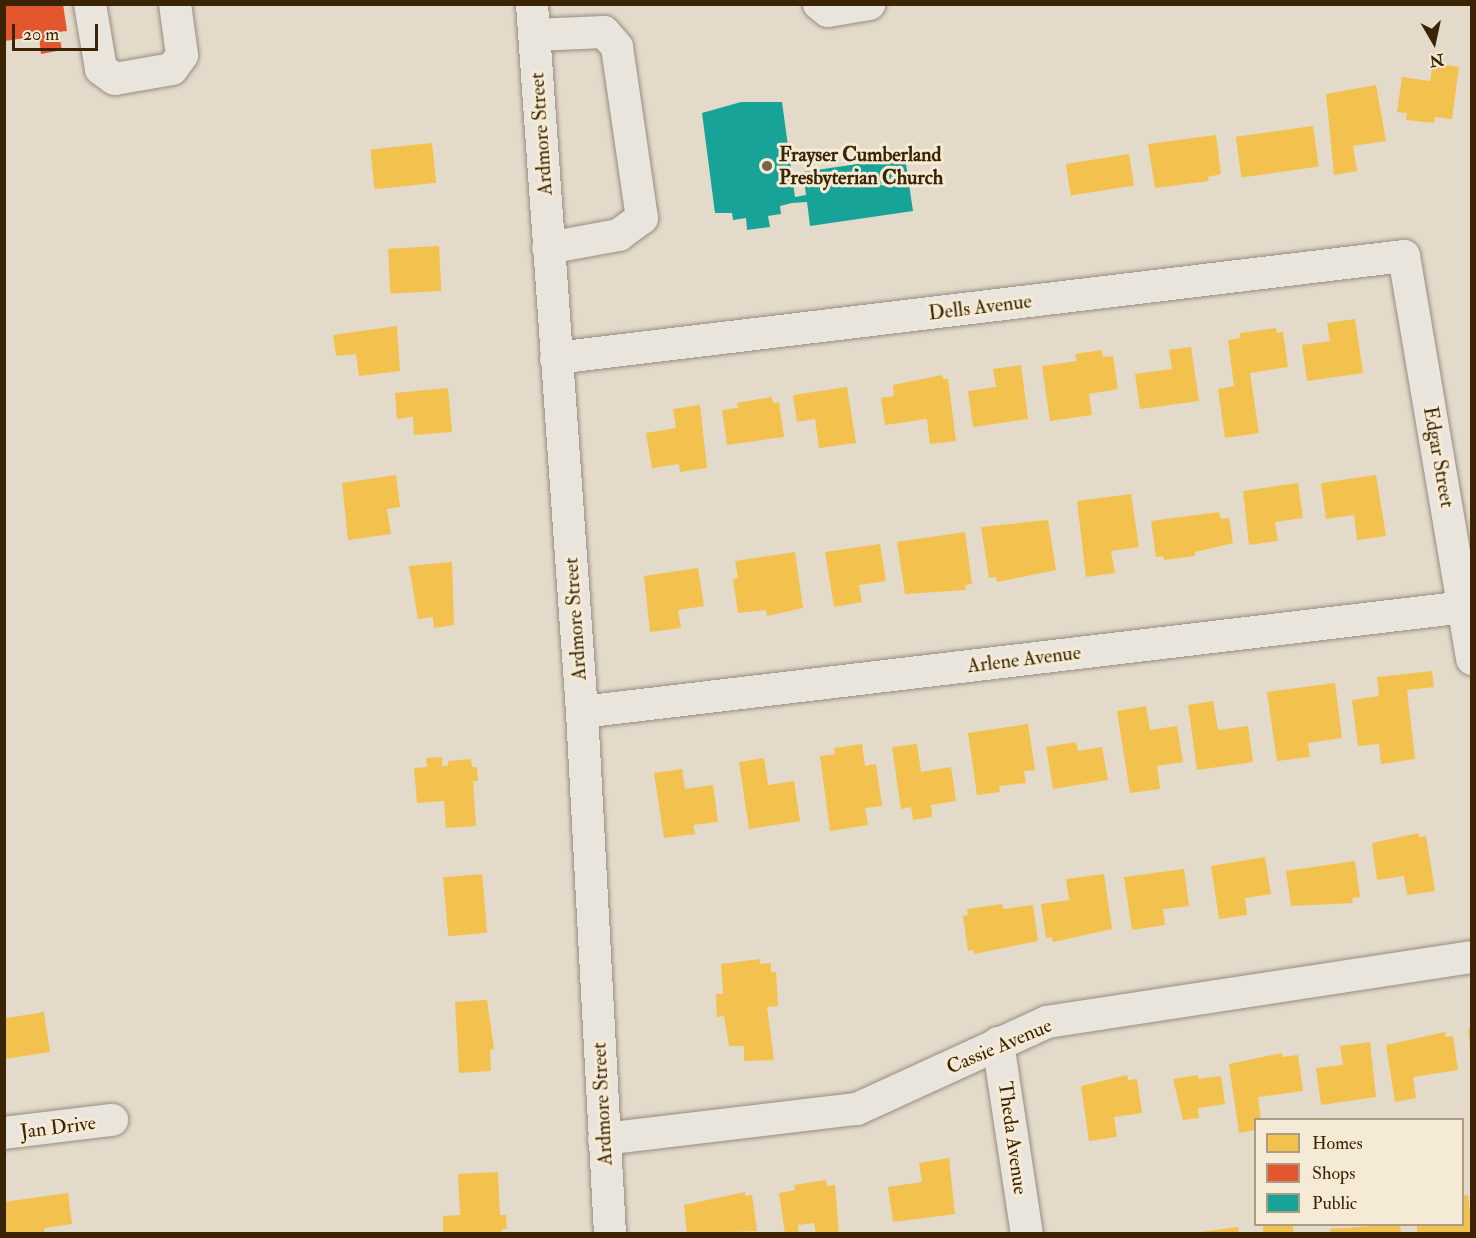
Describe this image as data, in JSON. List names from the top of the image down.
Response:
{
  "streets": {
    "street": [
      "Ardmore Street",
      "Dells Avenue",
      "Edgar Street",
      "Arlene Avenue",
      "Cassie Avenue",
      "Jan Drive",
      "Theda Avenue"
    ]
  },
  "crossings": [
    ["Ardmore Street", "Dells Avenue"],
    ["Ardmore Street", "Arlene Avenue"],
    ["Ardmore Street", "Cassie Avenue"],
    ["Dells Avenue", "Edgar Street"],
    ["Edgar Street", "Arlene Avenue"],
    ["Cassie Avenue", "Theda Avenue"]
  ],
  "places": ["Frayser Cumberland Presbyterian Church"],
  "legend": ["Homes", "Shops", "Public"],
  "scale_bar": "20 m",
  "north": "bottom"
}
